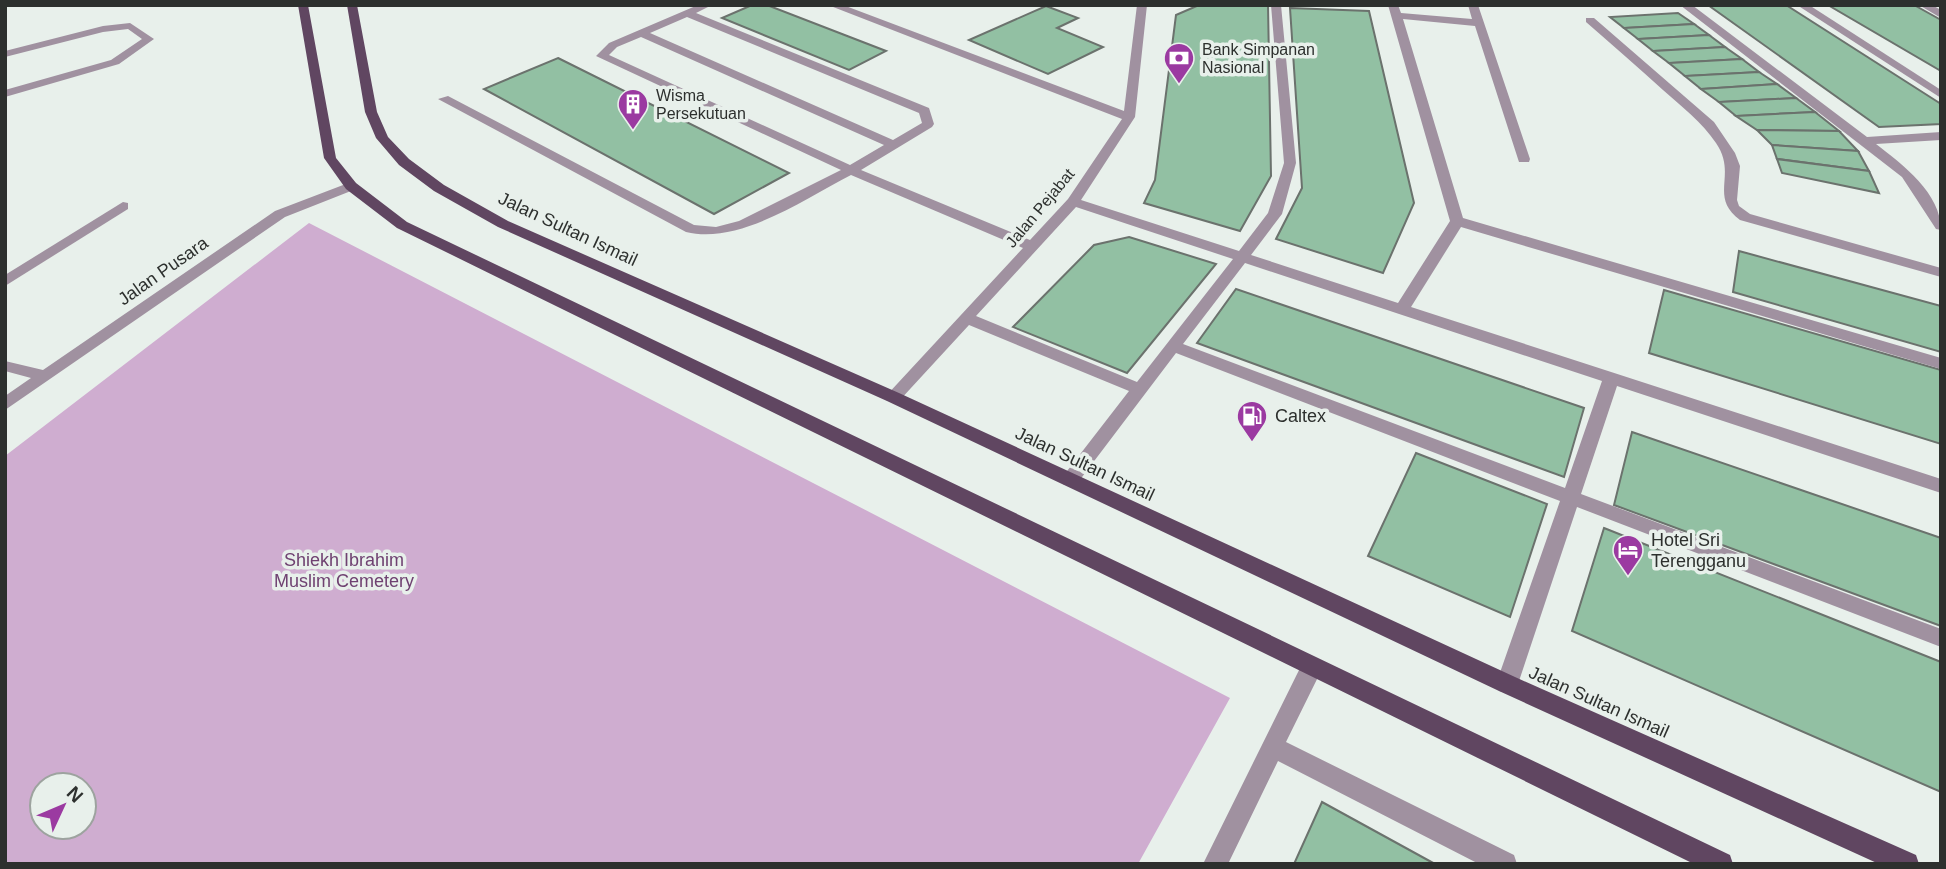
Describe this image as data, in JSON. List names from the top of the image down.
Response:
{
  "streets": {
    "main road": ["Jalan Sultan Ismail"],
    "street": ["Jalan Pejabat", "Jalan Pusara"]
  },
  "crossings": [
    ["Jalan Pejabat", "Jalan Sultan Ismail"]
  ],
  "parks": ["Shiekh Ibrahim Muslim Cemetery"],
  "places": {
    "bank": ["Bank Simpanan Nasional"],
    "building": ["Wisma Persekutuan"],
    "fuel station": ["Caltex"],
    "hotel": ["Hotel Sri Terengganu"]
  },
  "north": "top right"
}
